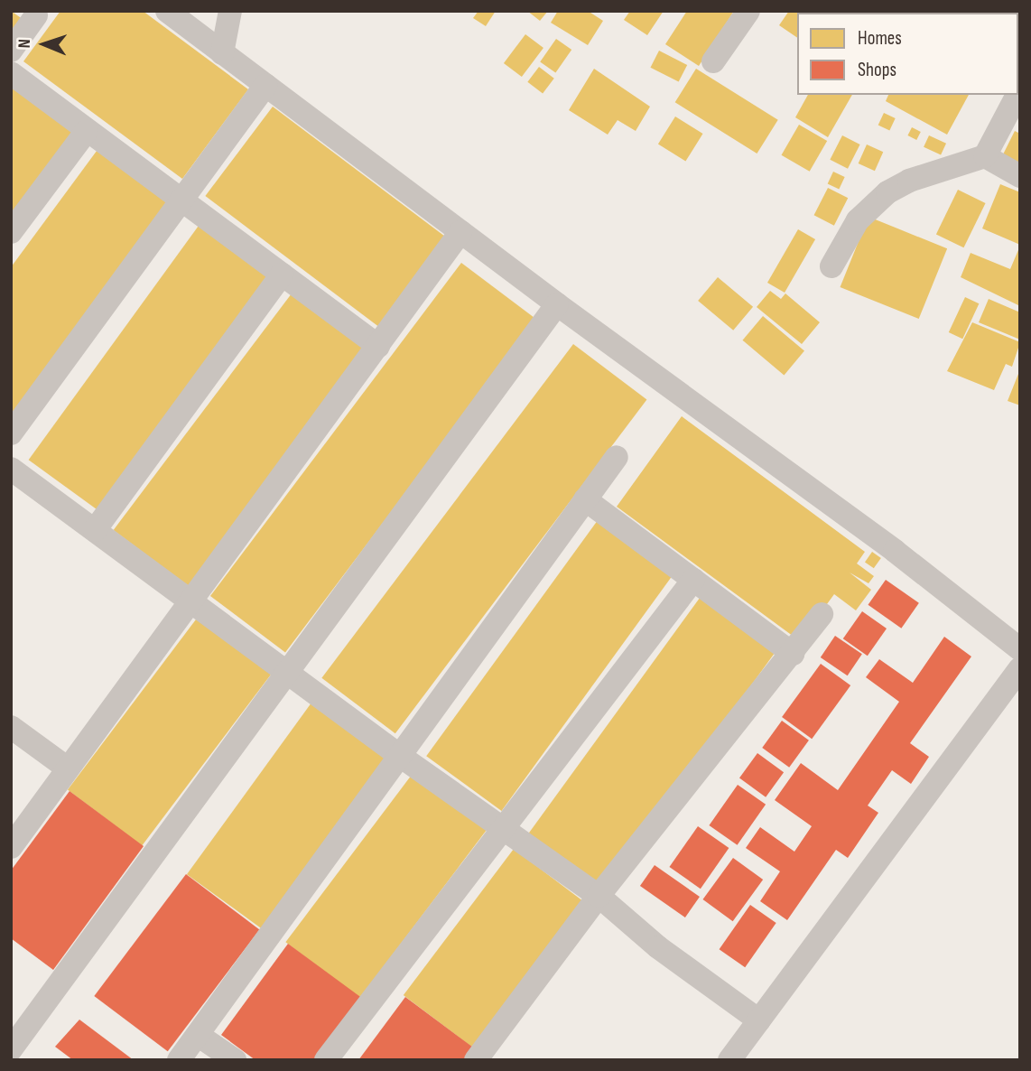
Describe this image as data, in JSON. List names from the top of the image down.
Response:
{
  "legend": ["Homes", "Shops"],
  "north": "left"
}
